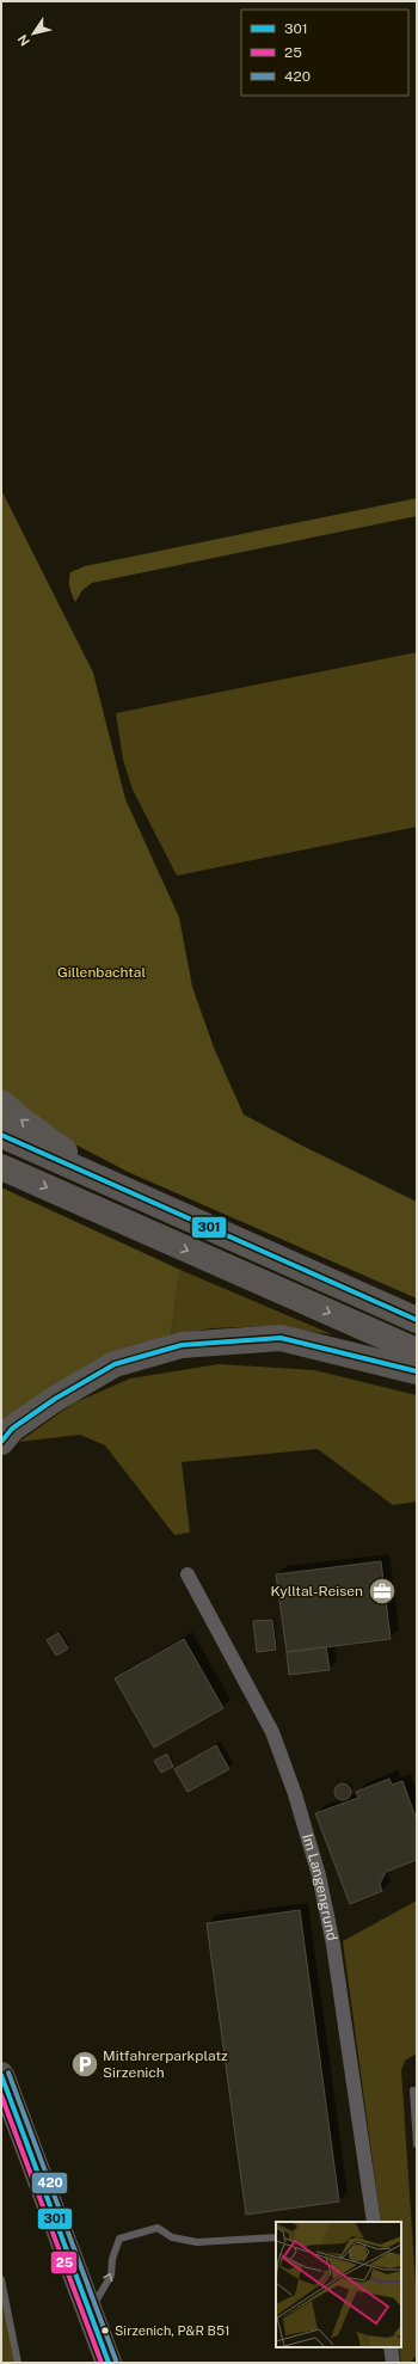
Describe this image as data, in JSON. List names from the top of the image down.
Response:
{
  "streets": {
    "street": ["Im Langengrund"]
  },
  "parks": ["Gillenbachtal"],
  "places": {
    "office": ["Kylltal-Reisen"],
    "parking": ["Mitfahrerparkplatz Sirzenich"],
    "other": ["Sirzenich, P&R B51"]
  },
  "lines": ["transit line 301", "transit line 420", "transit line 25"],
  "legend": ["301", "25", "420"],
  "north": "bottom left"
}
